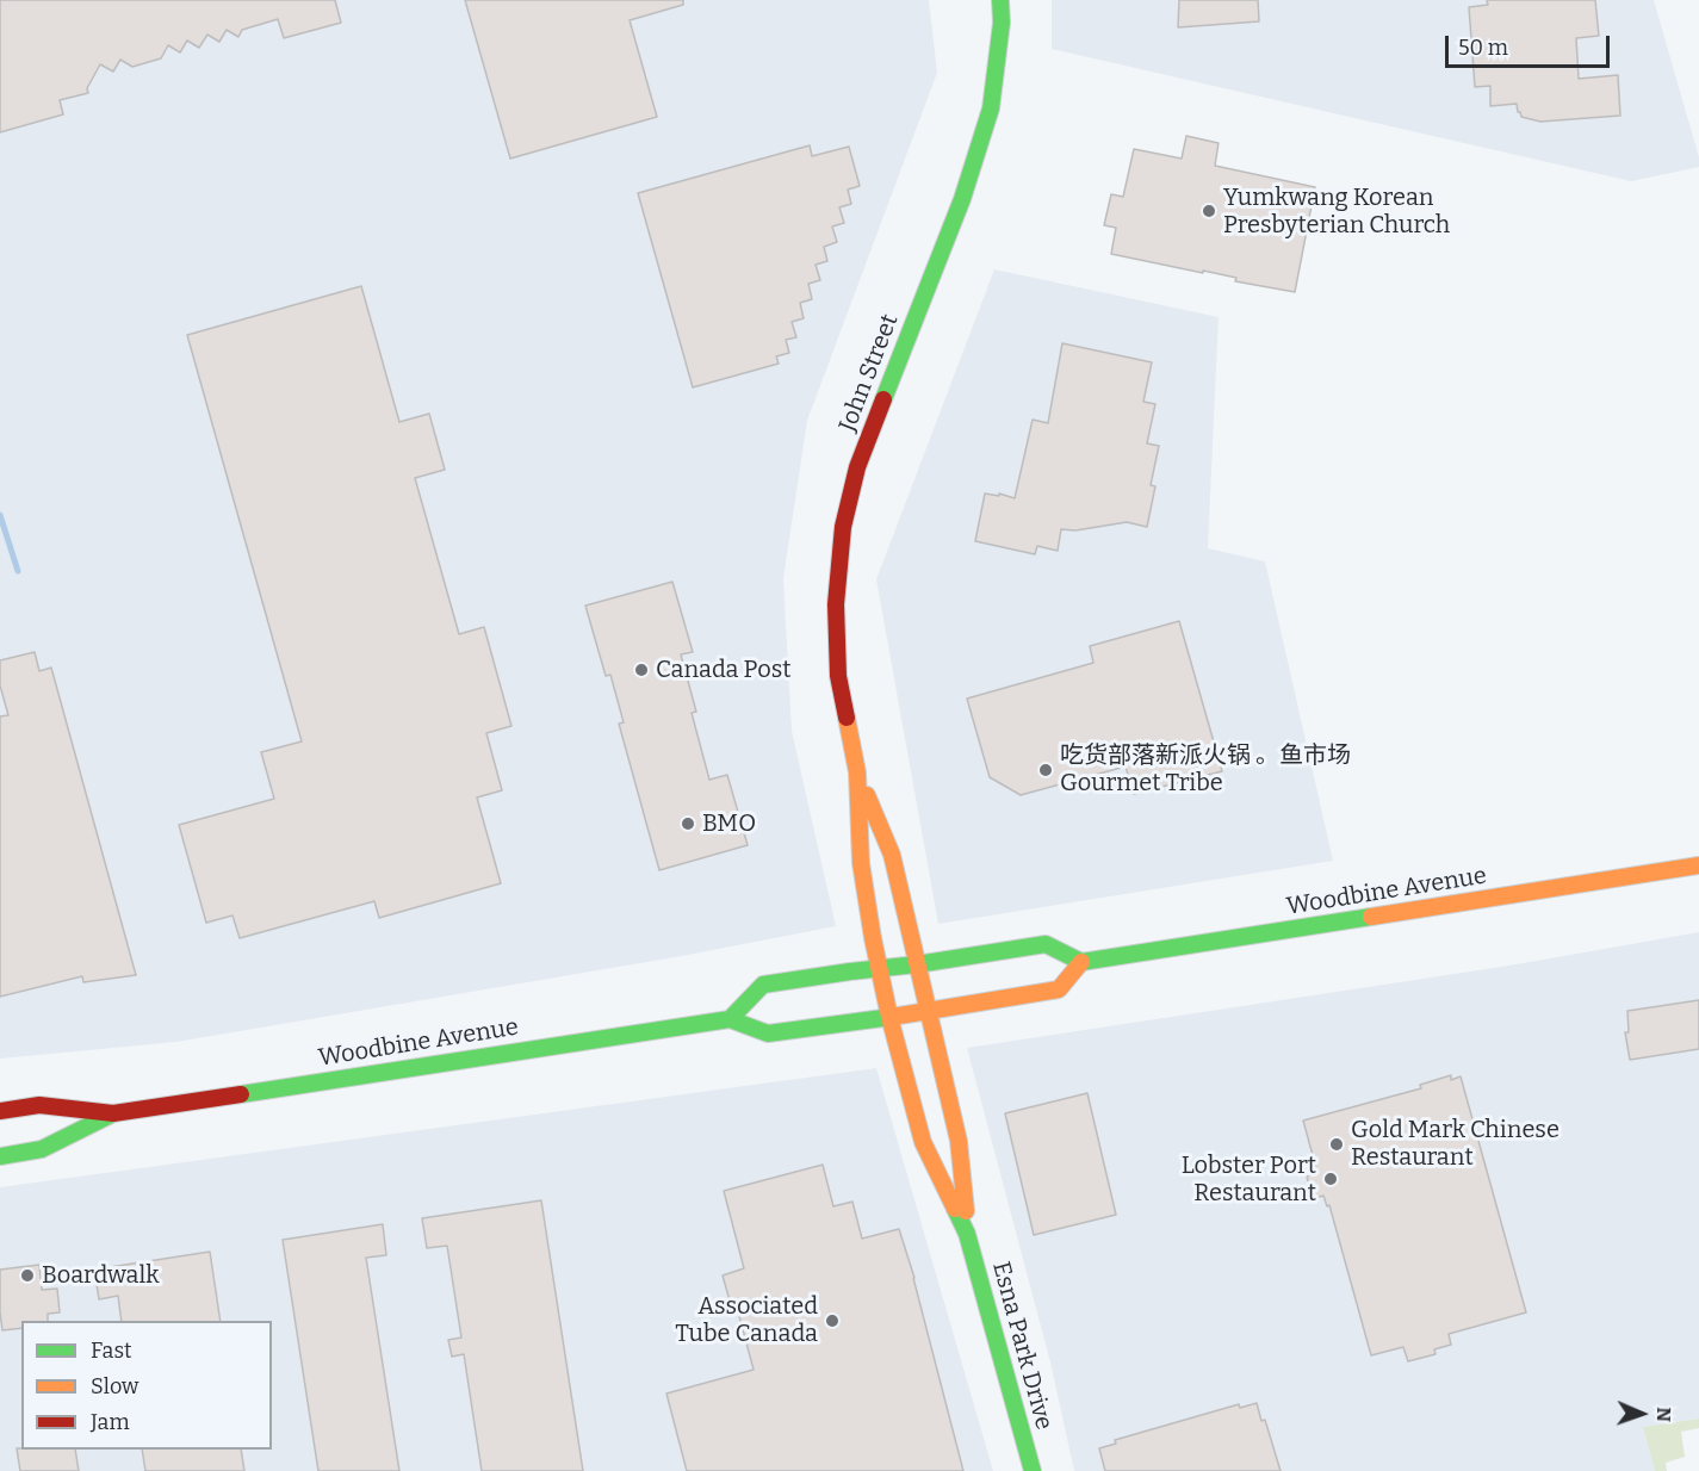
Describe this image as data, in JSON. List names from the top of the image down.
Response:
{
  "streets": {
    "main road": ["John Street", "Woodbine Avenue", "Esna Park Drive"]
  },
  "crossings": [
    ["John Street", "Woodbine Avenue"],
    ["John Street", "Esna Park Drive"],
    ["Woodbine Avenue", "Esna Park Drive"]
  ],
  "places": [
    "Yumkwang Korean Presbyterian Church",
    "Canada Post",
    "吃货部落新派火锅 。鱼市场 Gourmet Tribe",
    "BMO",
    "Gold Mark Chinese Restaurant",
    "Lobster Port Restaurant",
    "Boardwalk",
    "Associated Tube Canada"
  ],
  "legend": ["Fast", "Slow", "Jam"],
  "scale_bar": "50 m",
  "north": "right"
}
